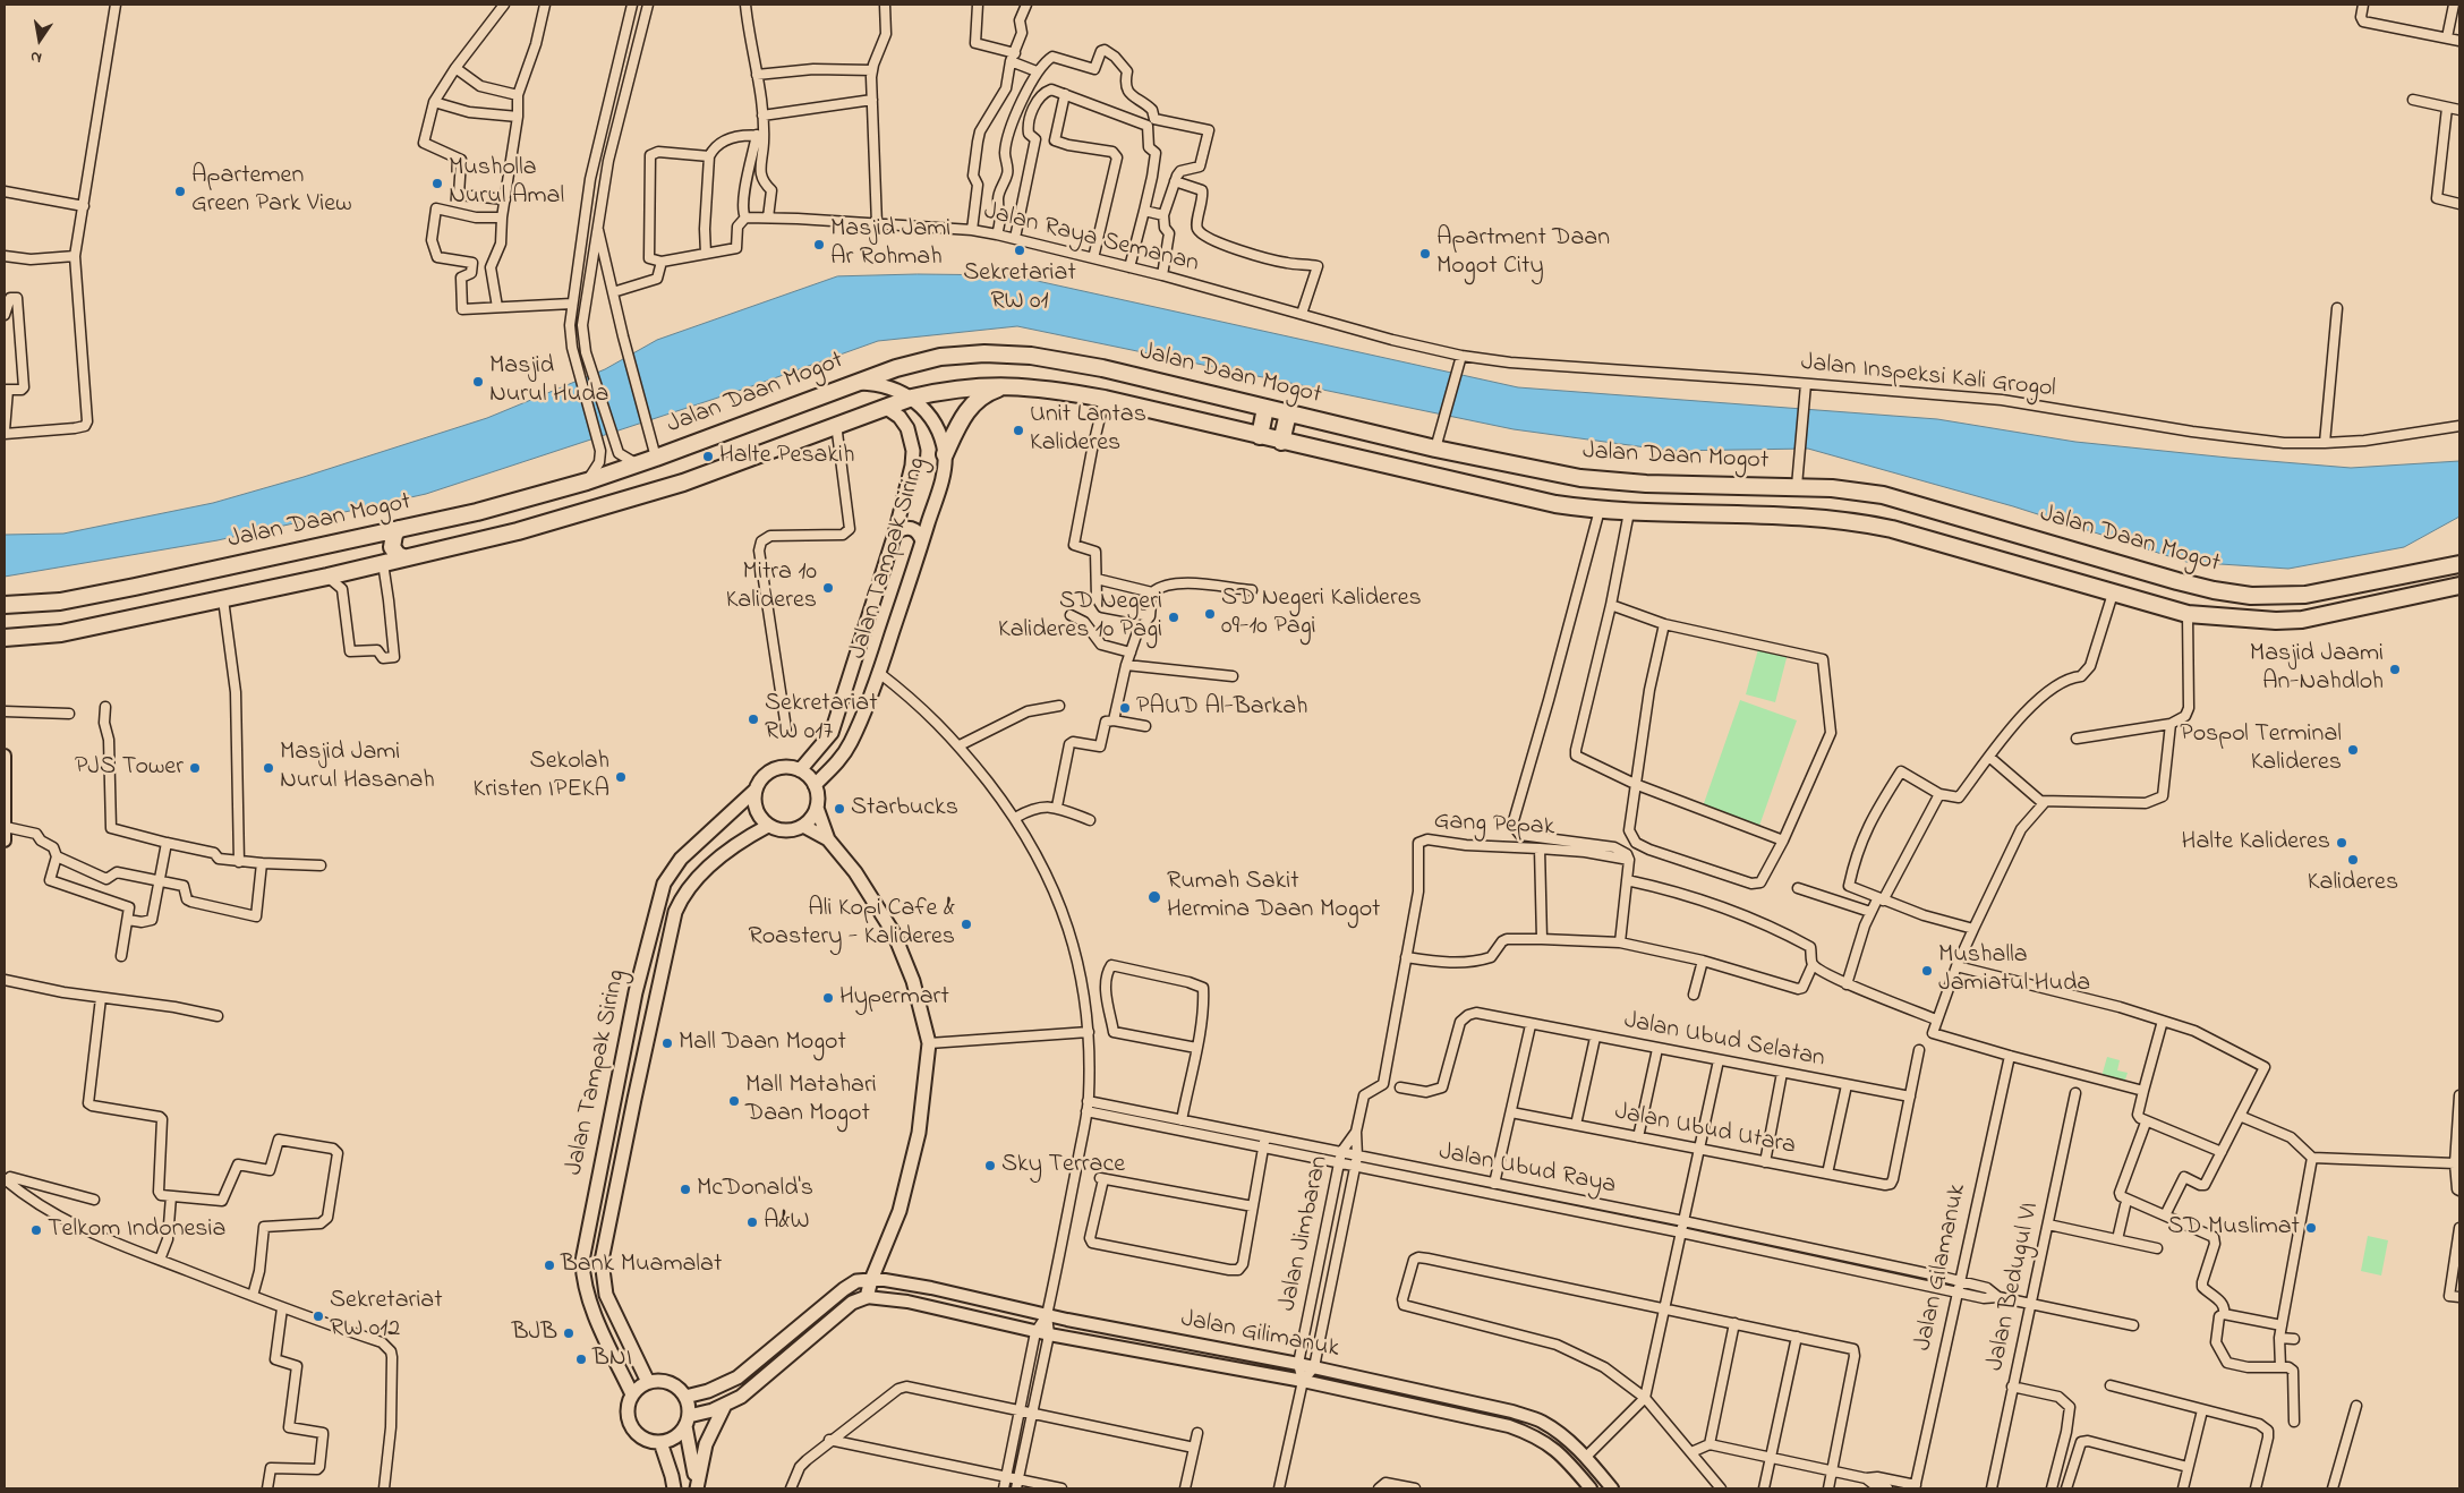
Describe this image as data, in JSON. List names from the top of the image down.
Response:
{
  "streets": {
    "highway": ["Jalan Daan Mogot"],
    "main road": ["Jalan Tampak Siring"],
    "street": [
      "Jalan Raya Semanan",
      "Jalan Inspeksi Kali Grogol",
      "Gang Pepak",
      "Jalan Ubud Selatan",
      "Jalan Ubud Utara",
      "Jalan Ubud Raya",
      "Jalan Jimbaran",
      "Jalan Gilamanuk",
      "Jalan Bedugul VI",
      "Jalan Gilimanuk"
    ]
  },
  "crossings": [
    ["Jalan Raya Semanan", "Jalan Inspeksi Kali Grogol"],
    ["Jalan Daan Mogot", "Jalan Tampak Siring"],
    ["Gang Pepak", "Jalan Jimbaran"],
    ["Jalan Ubud Selatan", "Jalan Ubud Utara"],
    ["Jalan Ubud Raya", "Jalan Jimbaran"],
    ["Jalan Ubud Raya", "Jalan Gilamanuk"],
    ["Jalan Jimbaran", "Jalan Gilimanuk"]
  ],
  "places": [
    "Musholla Nurul Amal",
    "Apartemen Green Park View",
    "Masjid Jami Ar Rohmah",
    "Sekretariat RW 01",
    "Apartment Daan Mogot City",
    "Masjid Nurul Huda",
    "Unit Lantas Kalideres",
    "Halte Pesakih",
    "Mitra 10 Kalideres",
    "SD Negeri Kalideres 09-10 Pagi",
    "SD Negeri Kalideres 10 Pagi",
    "Masjid Jaami An-Nahdloh",
    "PAUD Al-Barkah",
    "Sekretariat RW 017",
    "Pospol Terminal Kalideres",
    "PJS Tower",
    "Masjid Jami Nurul Hasanah",
    "Sekolah Kristen IPEKA",
    "Starbucks",
    "Halte Kalideres",
    "Kalideres",
    "Rumah Sakit Hermina Daan Mogot",
    "Ali Kopi Cafe & Roastery - Kalideres",
    "Mushalla Jamiatul Huda",
    "Hypermart",
    "Mall Daan Mogot",
    "Mall Matahari Daan Mogot",
    "Sky Terrace",
    "McDonald's",
    "A&W",
    "SD Muslimat",
    "Telkom Indonesia",
    "Bank Muamalat",
    "Sekretariat RW 012",
    "BJB",
    "BNI"
  ],
  "north": "bottom"
}
